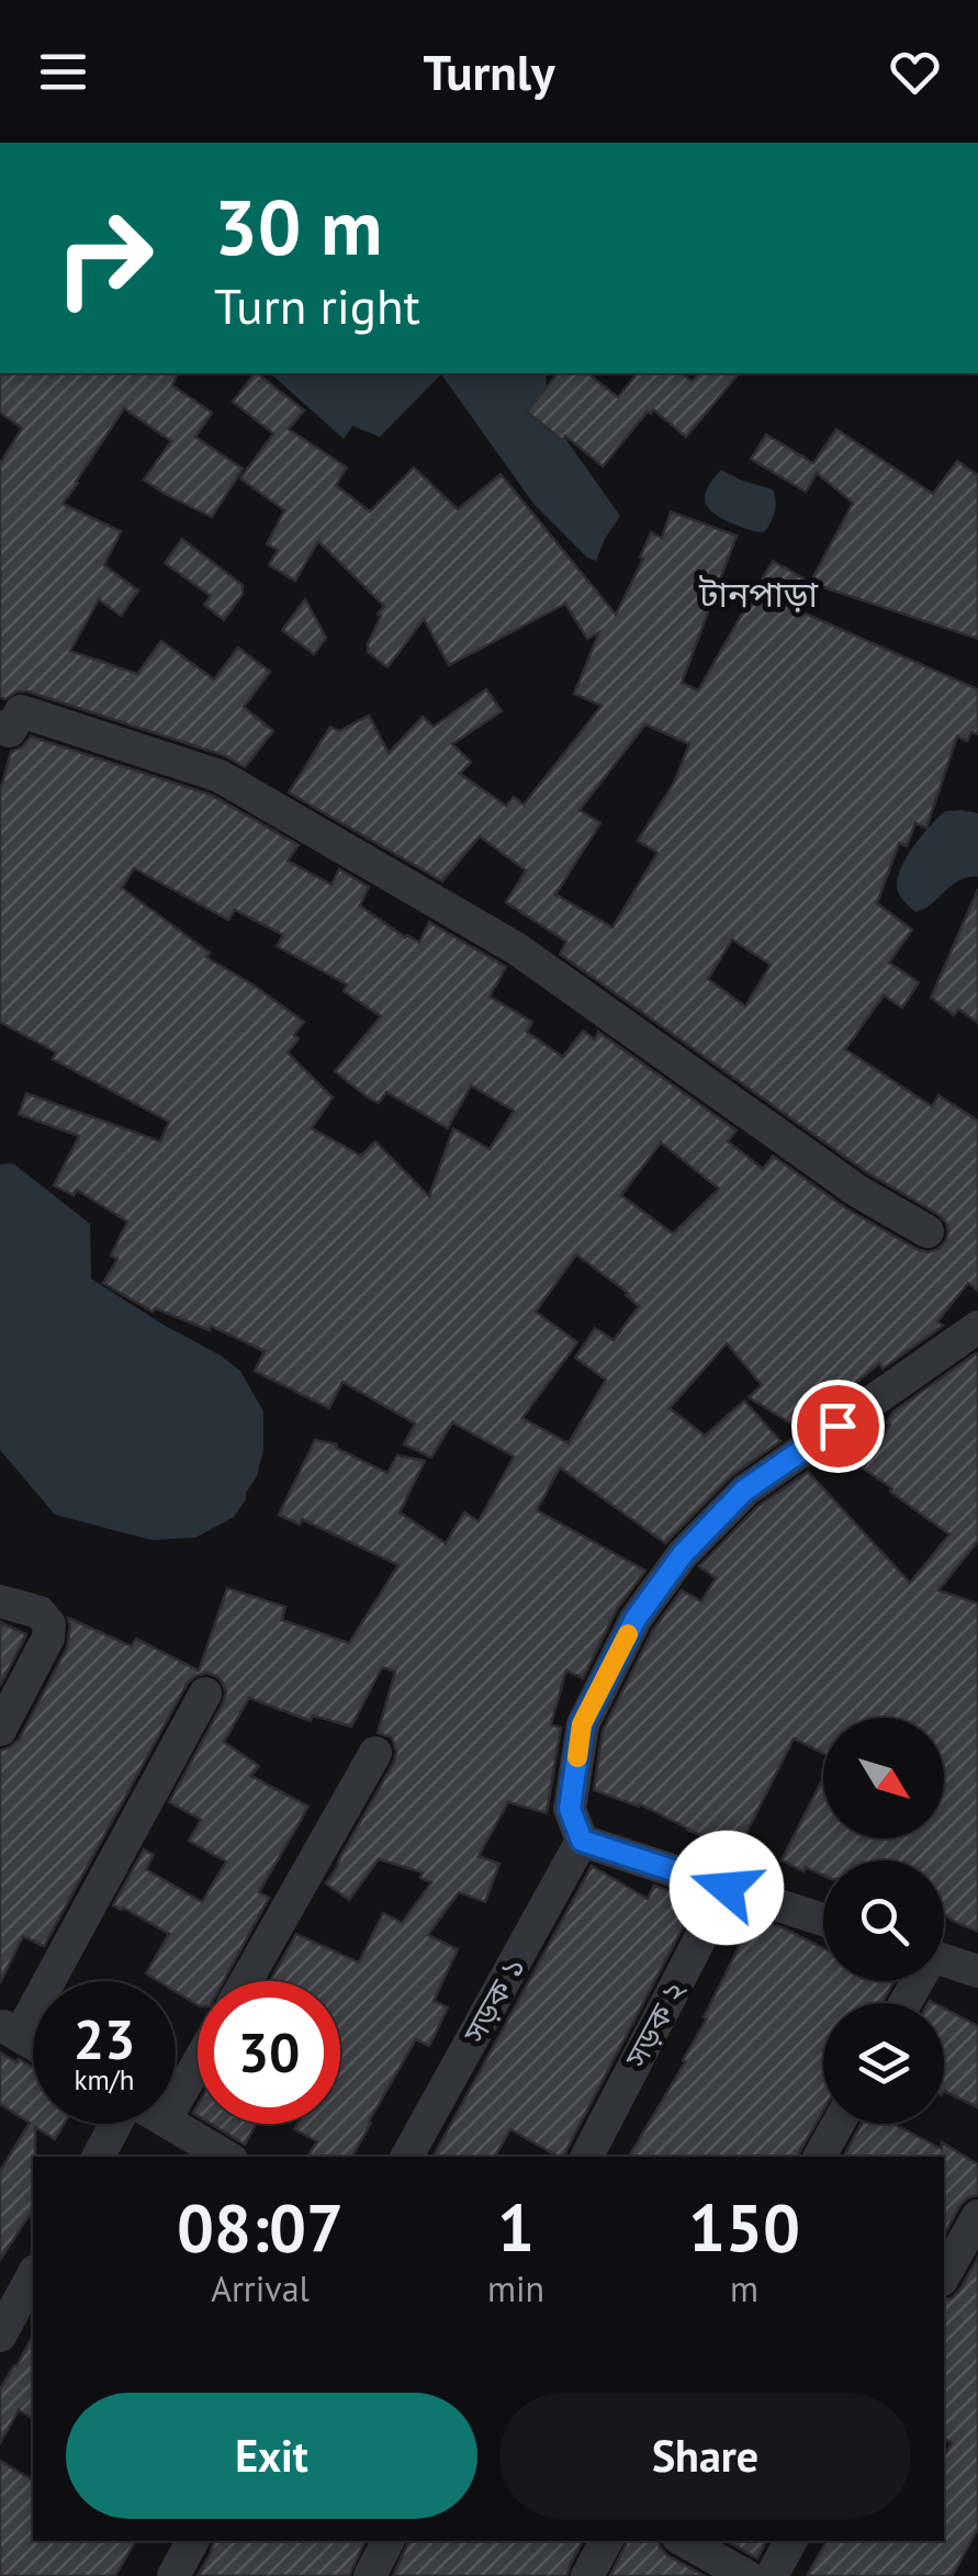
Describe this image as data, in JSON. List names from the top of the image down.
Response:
{
  "streets": {
    "street": ["সড়ক ১", "সড়ক ২"]
  },
  "districts": ["টানপাড়া"],
  "north": "bottom right",
  "page": {
    "header": "Turnly",
    "turn": ["30 m", "Turn right"],
    "speed": "23 km/h",
    "limit": "30",
    "eta": [
      "08:07",
      "Arrival",
      "1",
      "min",
      "150",
      "m"
    ],
    "buttons": ["Exit", "Share"]
  }
}
